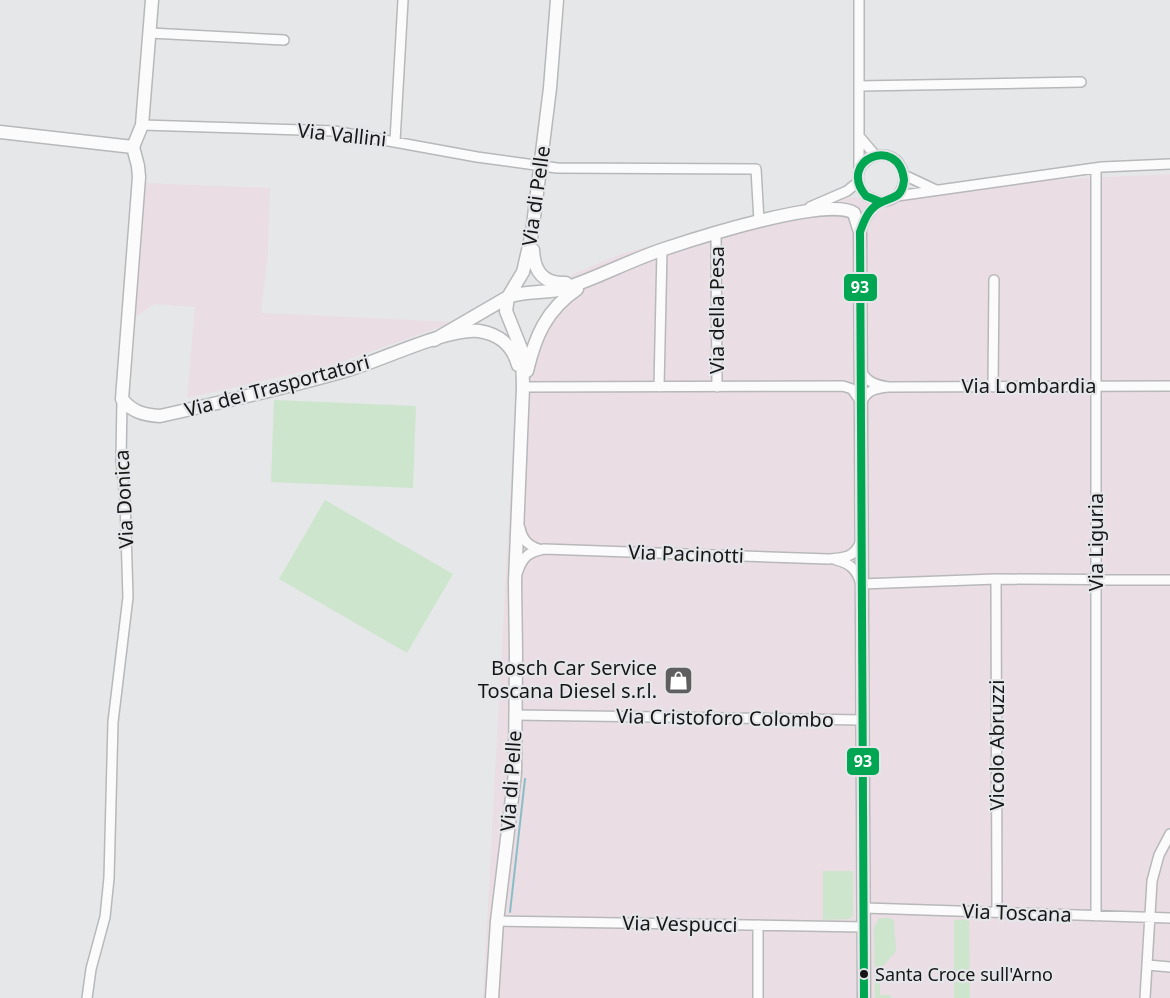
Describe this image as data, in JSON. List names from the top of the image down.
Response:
{
  "streets": {
    "street": [
      "Via Vallini",
      "Via di Pelle",
      "Via della Pesa",
      "Via dei Trasportatori",
      "Via Lombardia",
      "Via Donica",
      "Via Liguria",
      "Via Pacinotti",
      "Via Cristoforo Colombo",
      "Vicolo Abruzzi",
      "Via Toscana",
      "Via Vespucci"
    ]
  },
  "crossings": [
    ["Via Vallini", "Via di Pelle"],
    ["Via Vallini", "Via della Pesa"],
    ["Via di Pelle", "Via della Pesa"],
    ["Via di Pelle", "Via dei Trasportatori"],
    ["Via di Pelle", "Via Cristoforo Colombo"],
    ["Via di Pelle", "Via Vespucci"],
    ["Via della Pesa", "Via dei Trasportatori"],
    ["Via dei Trasportatori", "Via Donica"],
    ["Via Lombardia", "Via Liguria"],
    ["Via Liguria", "Via Toscana"],
    ["Vicolo Abruzzi", "Via Toscana"]
  ],
  "places": {
    "shop": ["Bosch Car Service Toscana Diesel s.r.l."],
    "other": ["Santa Croce sull'Arno"]
  },
  "lines": ["transit line 93"]
}
